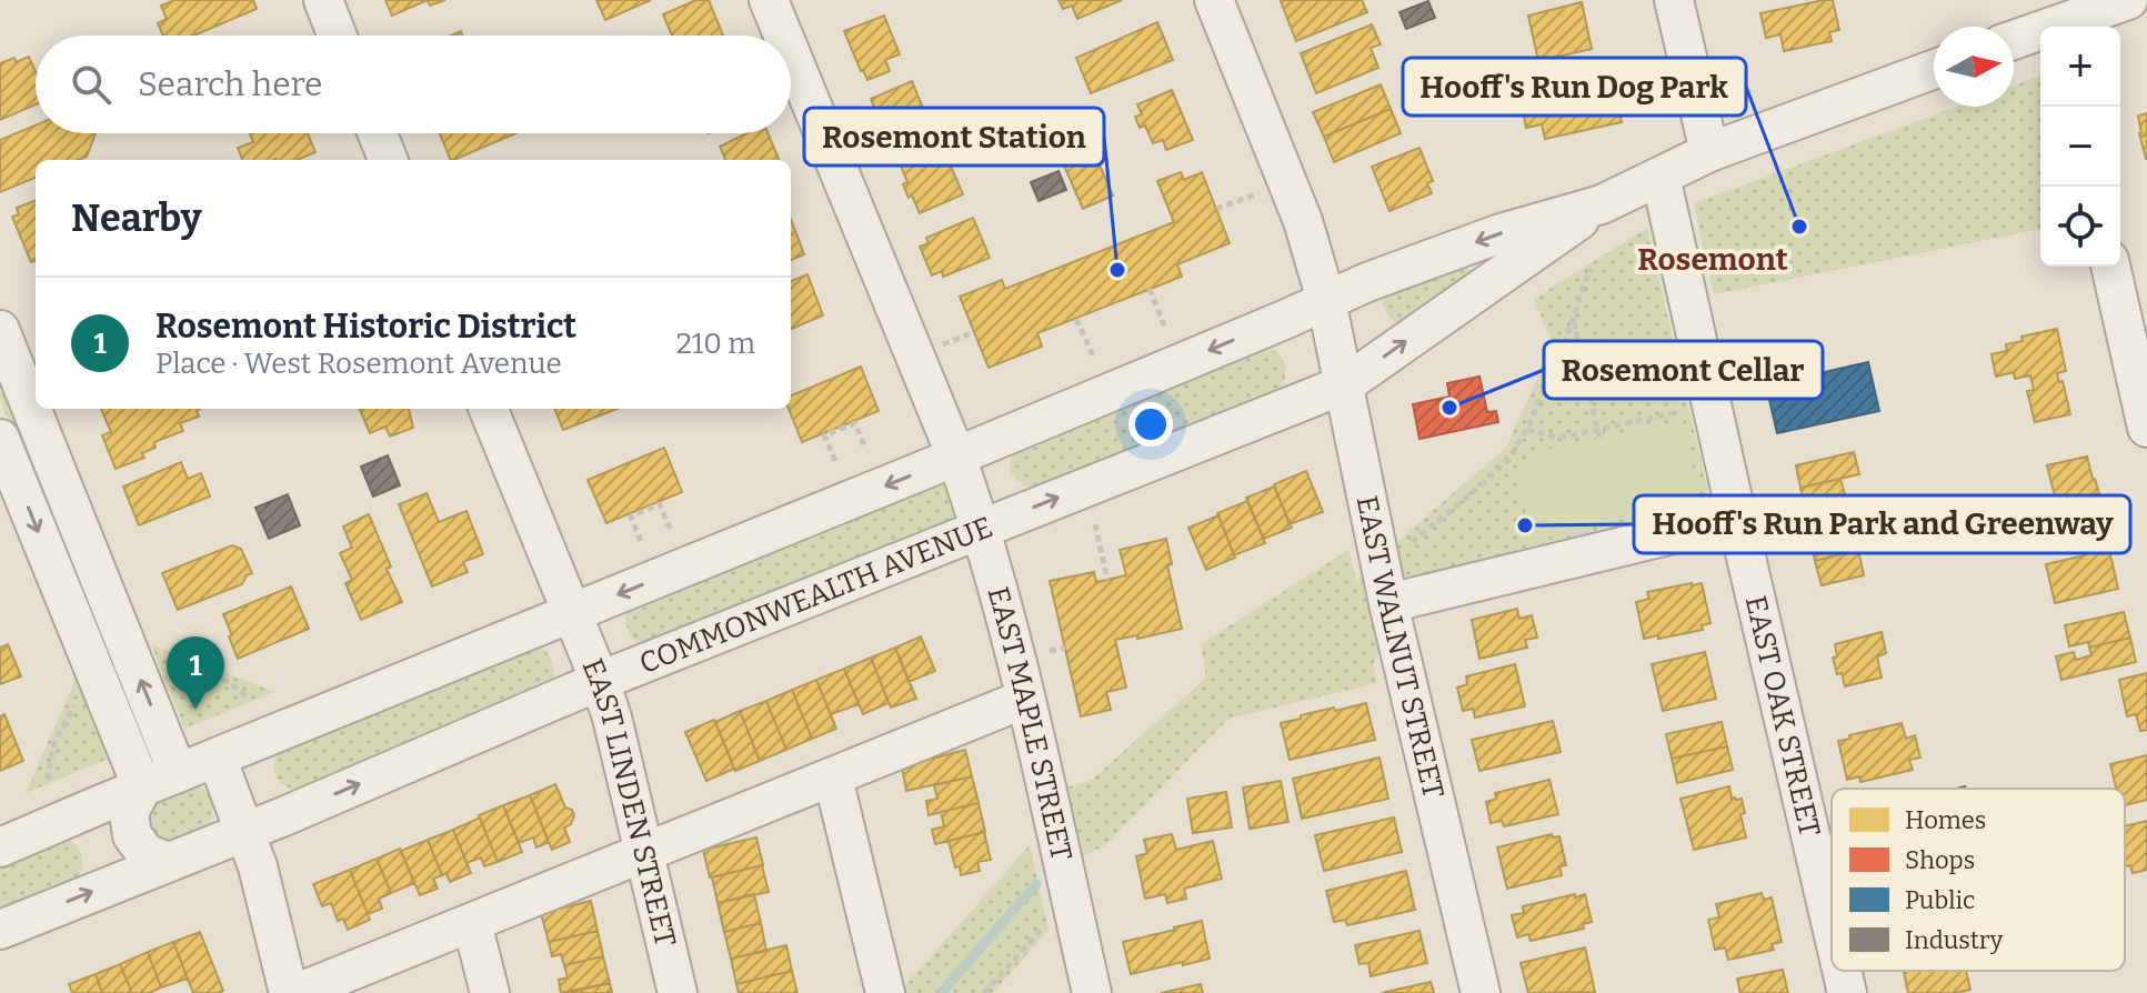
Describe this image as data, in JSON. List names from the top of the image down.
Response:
{
  "streets": {
    "street": [
      "COMMONWEALTH AVENUE",
      "EAST WALNUT STREET",
      "EAST OAK STREET",
      "EAST MAPLE STREET",
      "EAST LINDEN STREET"
    ]
  },
  "crossings": [
    ["COMMONWEALTH AVENUE", "EAST WALNUT STREET"],
    ["COMMONWEALTH AVENUE", "EAST OAK STREET"],
    ["COMMONWEALTH AVENUE", "EAST MAPLE STREET"],
    ["COMMONWEALTH AVENUE", "EAST LINDEN STREET"]
  ],
  "districts": ["Rosemont"],
  "places": [
    "Hooff's Run Dog Park",
    "Rosemont Station",
    "Rosemont Cellar",
    "Hooff's Run Park and Greenway"
  ],
  "legend": [
    "Homes",
    "Shops",
    "Public",
    "Industry"
  ],
  "north": "right",
  "page": {
    "map_buttons": ["+", "−"],
    "search": "Search here",
    "heading": "Nearby",
    "list": [
      {
        "mark": "1",
        "name": "Rosemont Historic District",
        "note": "Place · West Rosemont Avenue",
        "value": "210 m"
      }
    ],
    "pins": "1"
  }
}
